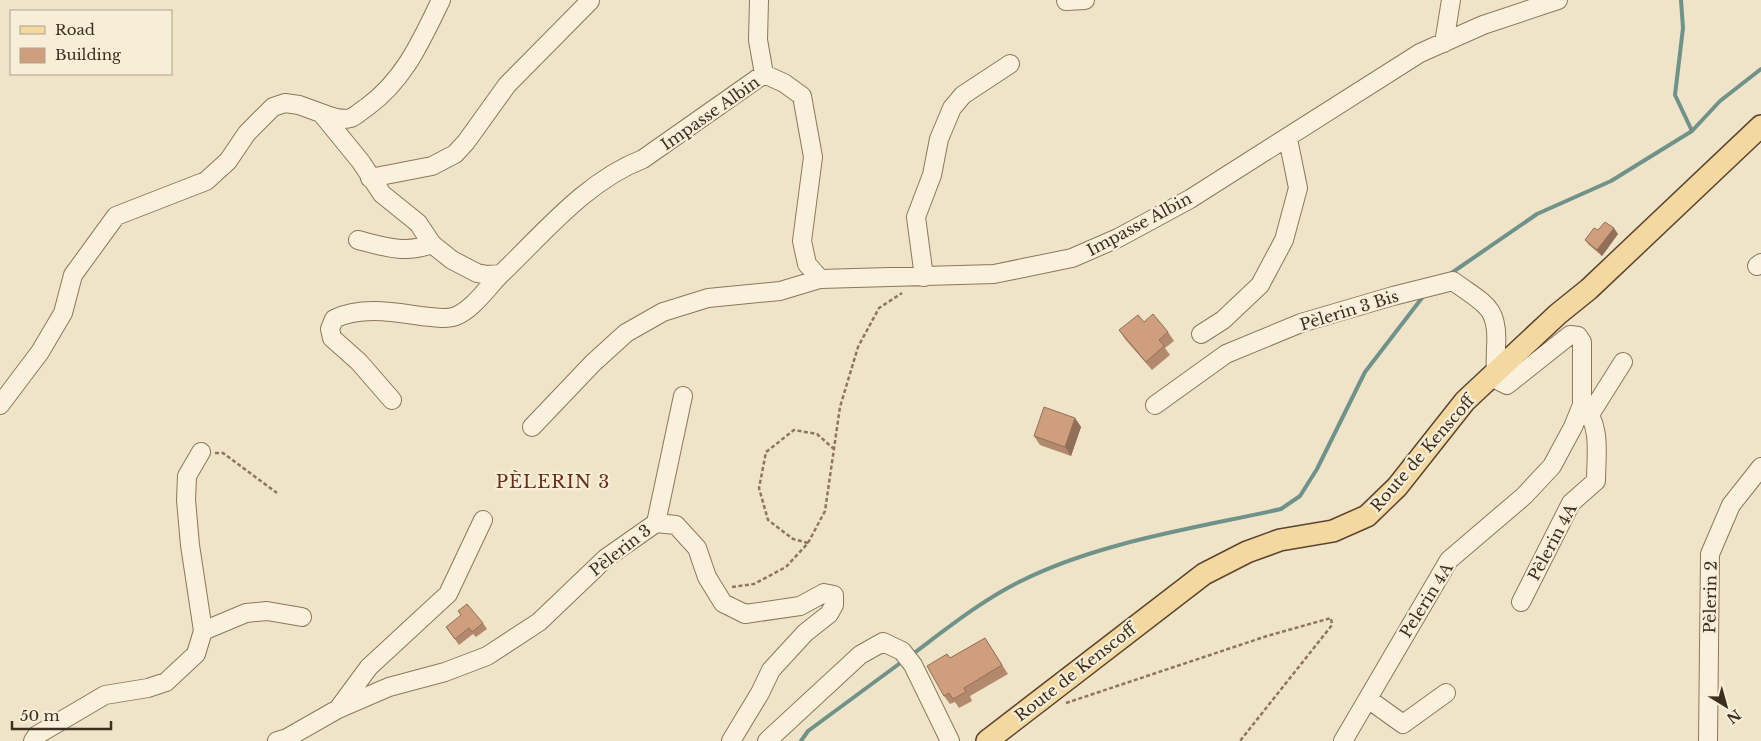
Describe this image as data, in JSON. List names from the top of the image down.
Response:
{
  "streets": {
    "main road": ["Route de Kenscoff"],
    "street": [
      "Impasse Albin",
      "Pèlerin 3 Bis",
      "Pèlerin 4A",
      "Pèlerin 3",
      "Pèlerin 2",
      "Pelerin 4A"
    ]
  },
  "crossings": [
    ["Pèlerin 3 Bis", "Route de Kenscoff"],
    ["Pèlerin 3 Bis", "Pèlerin 4A"],
    ["Route de Kenscoff", "Pèlerin 4A"],
    ["Pèlerin 4A", "Pelerin 4A"]
  ],
  "districts": ["PÈLERIN 3"],
  "legend": ["Road", "Building"],
  "scale_bar": "50 m",
  "north": "bottom right"
}
